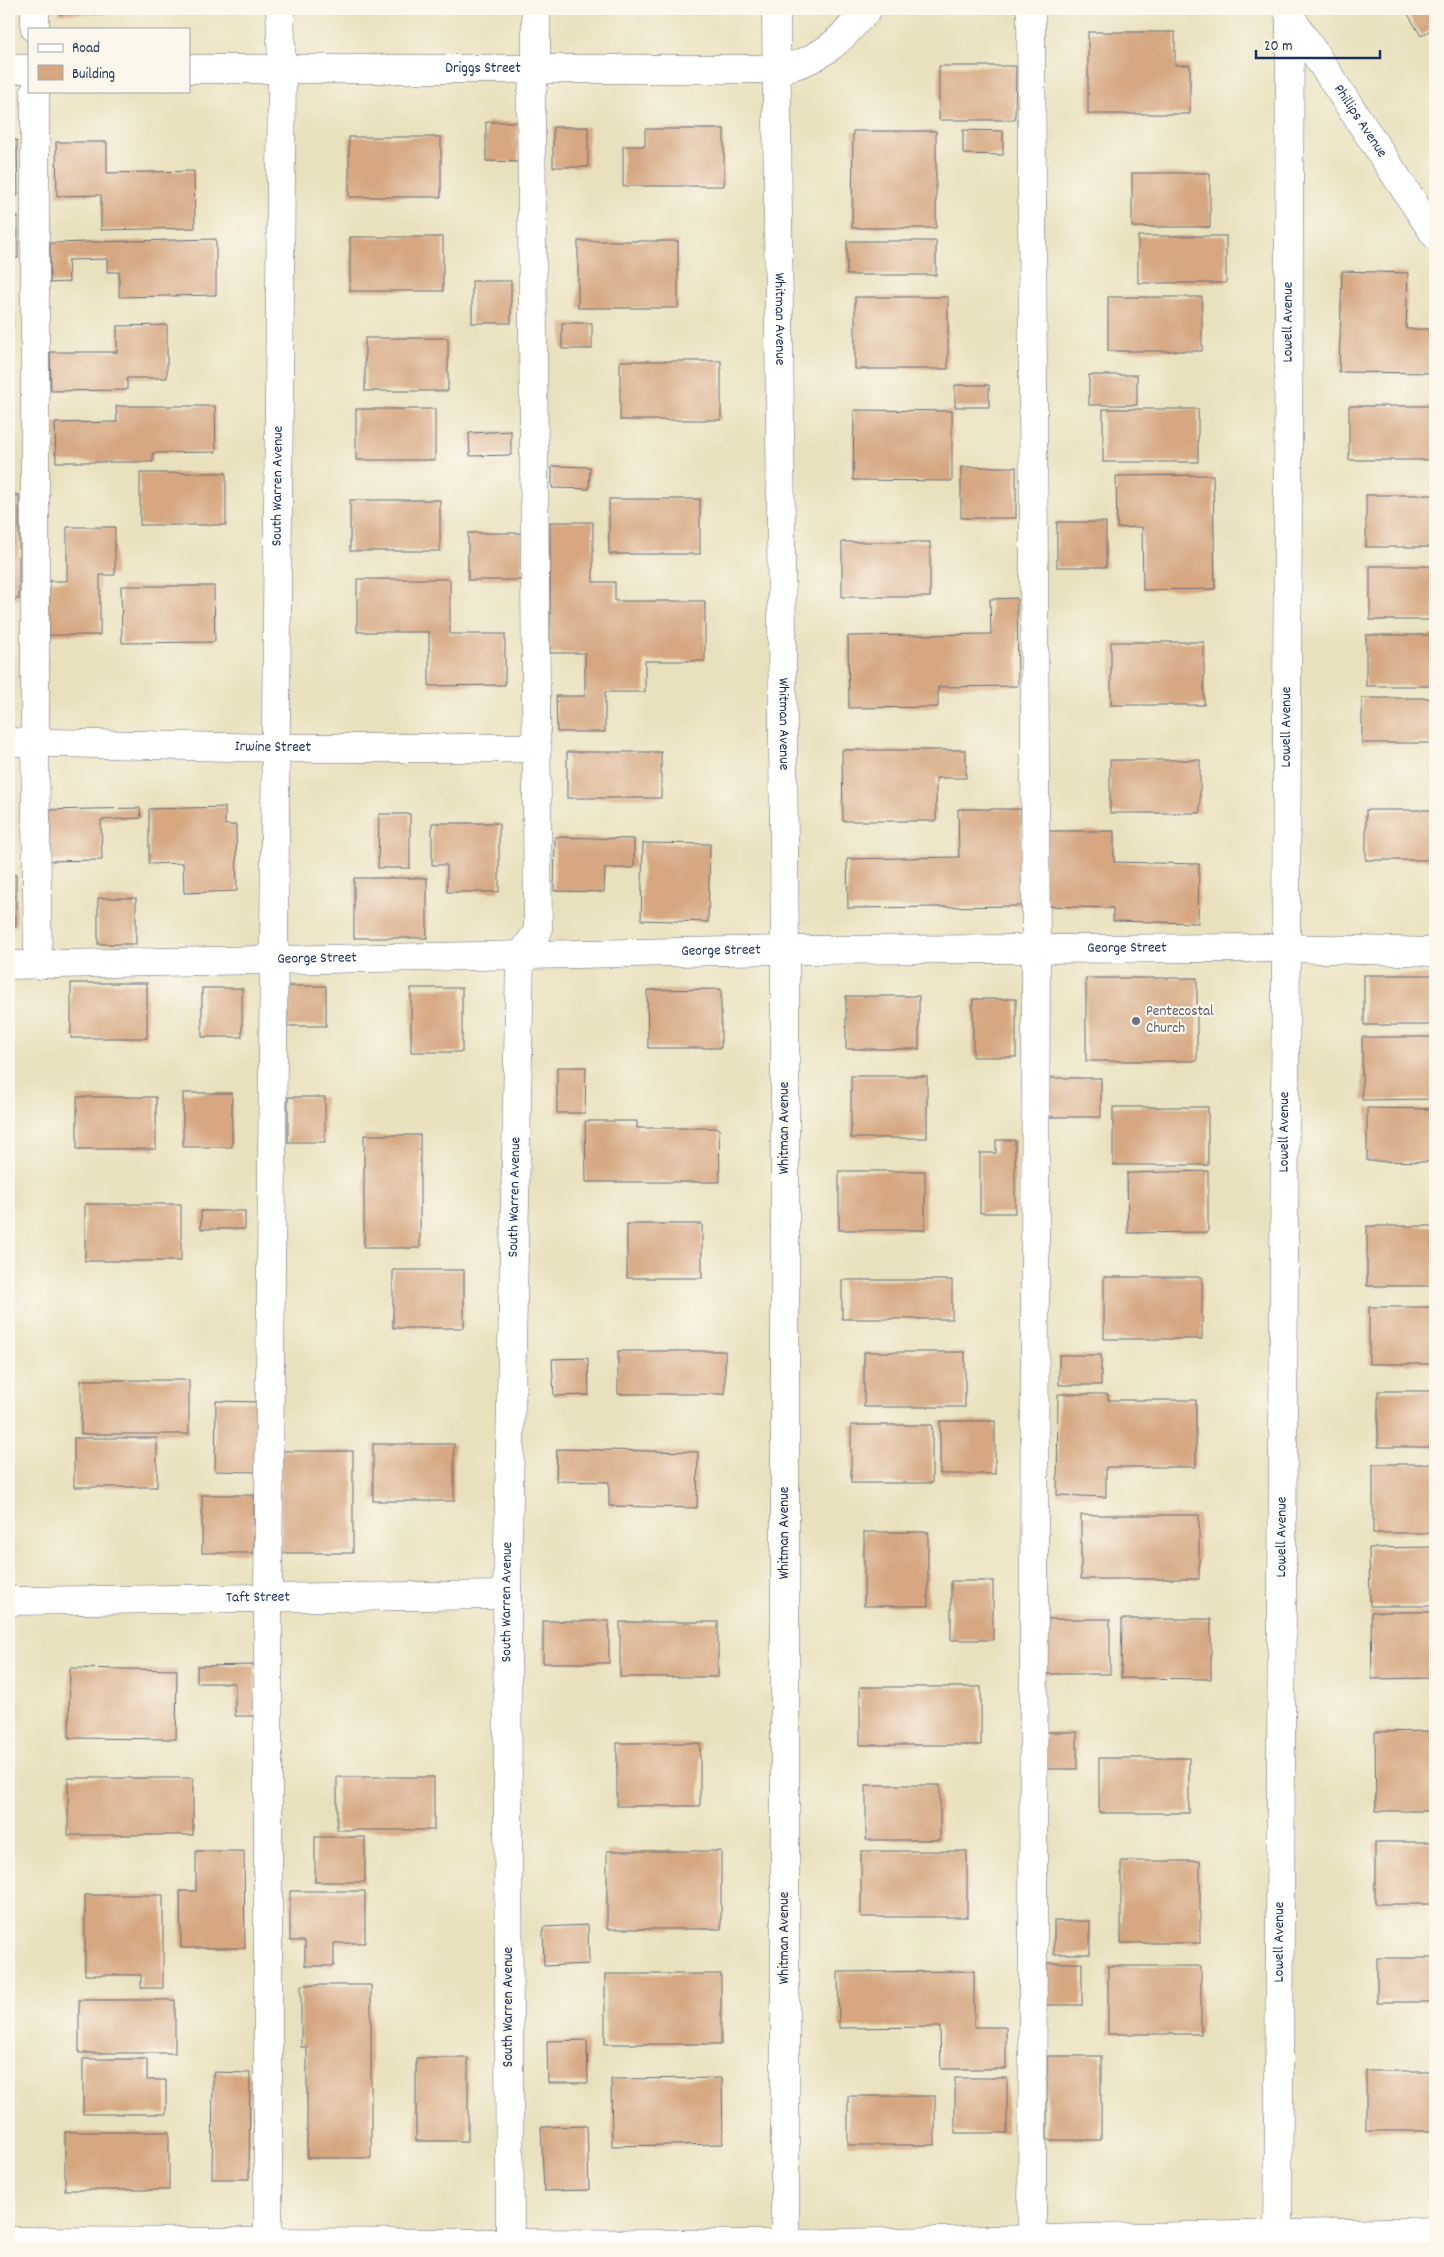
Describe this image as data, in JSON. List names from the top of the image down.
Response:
{
  "streets": {
    "street": [
      "Driggs Street",
      "Phillips Avenue",
      "Whitman Avenue",
      "Lowell Avenue",
      "South Warren Avenue",
      "Irwine Street",
      "George Street",
      "Taft Street"
    ]
  },
  "crossings": [
    ["Driggs Street", "Whitman Avenue"],
    ["Driggs Street", "South Warren Avenue"],
    ["Phillips Avenue", "Lowell Avenue"],
    ["Whitman Avenue", "George Street"],
    ["Lowell Avenue", "George Street"],
    ["South Warren Avenue", "Irwine Street"],
    ["South Warren Avenue", "George Street"],
    ["South Warren Avenue", "Taft Street"]
  ],
  "places": ["Pentecostal Church"],
  "legend": ["Road", "Building"],
  "scale_bar": "20 m"
}
